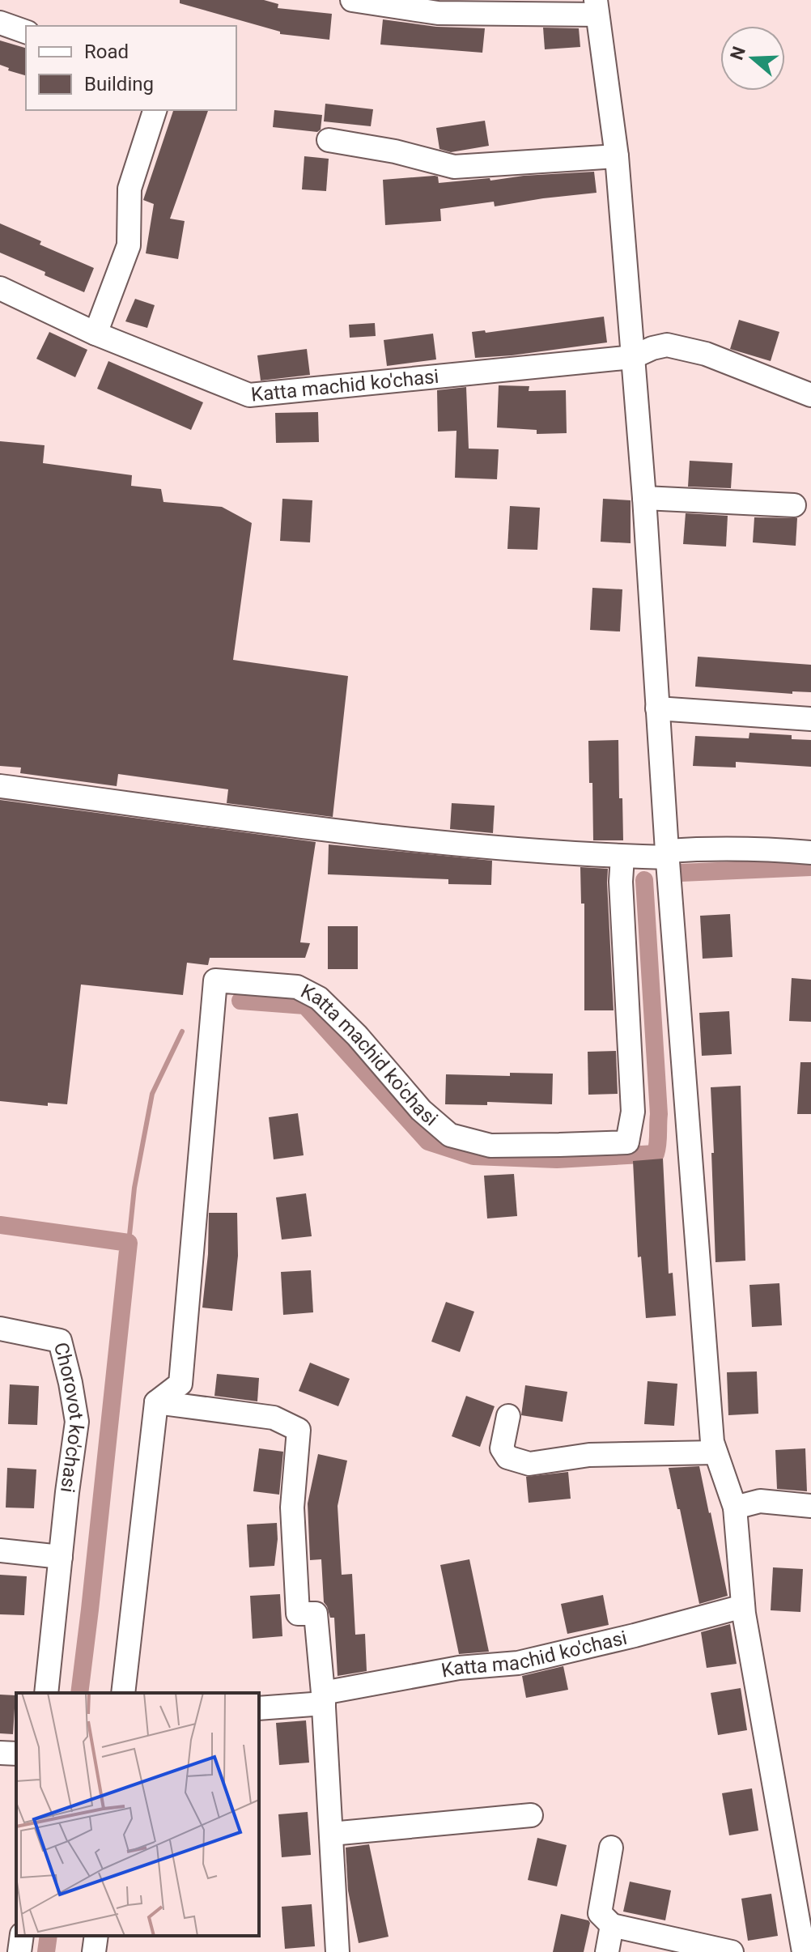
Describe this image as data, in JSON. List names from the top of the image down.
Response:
{
  "streets": {
    "street": ["Katta machid ko'chasi", "Chorovot ko'chasi"]
  },
  "legend": ["Road", "Building"],
  "north": "left"
}
